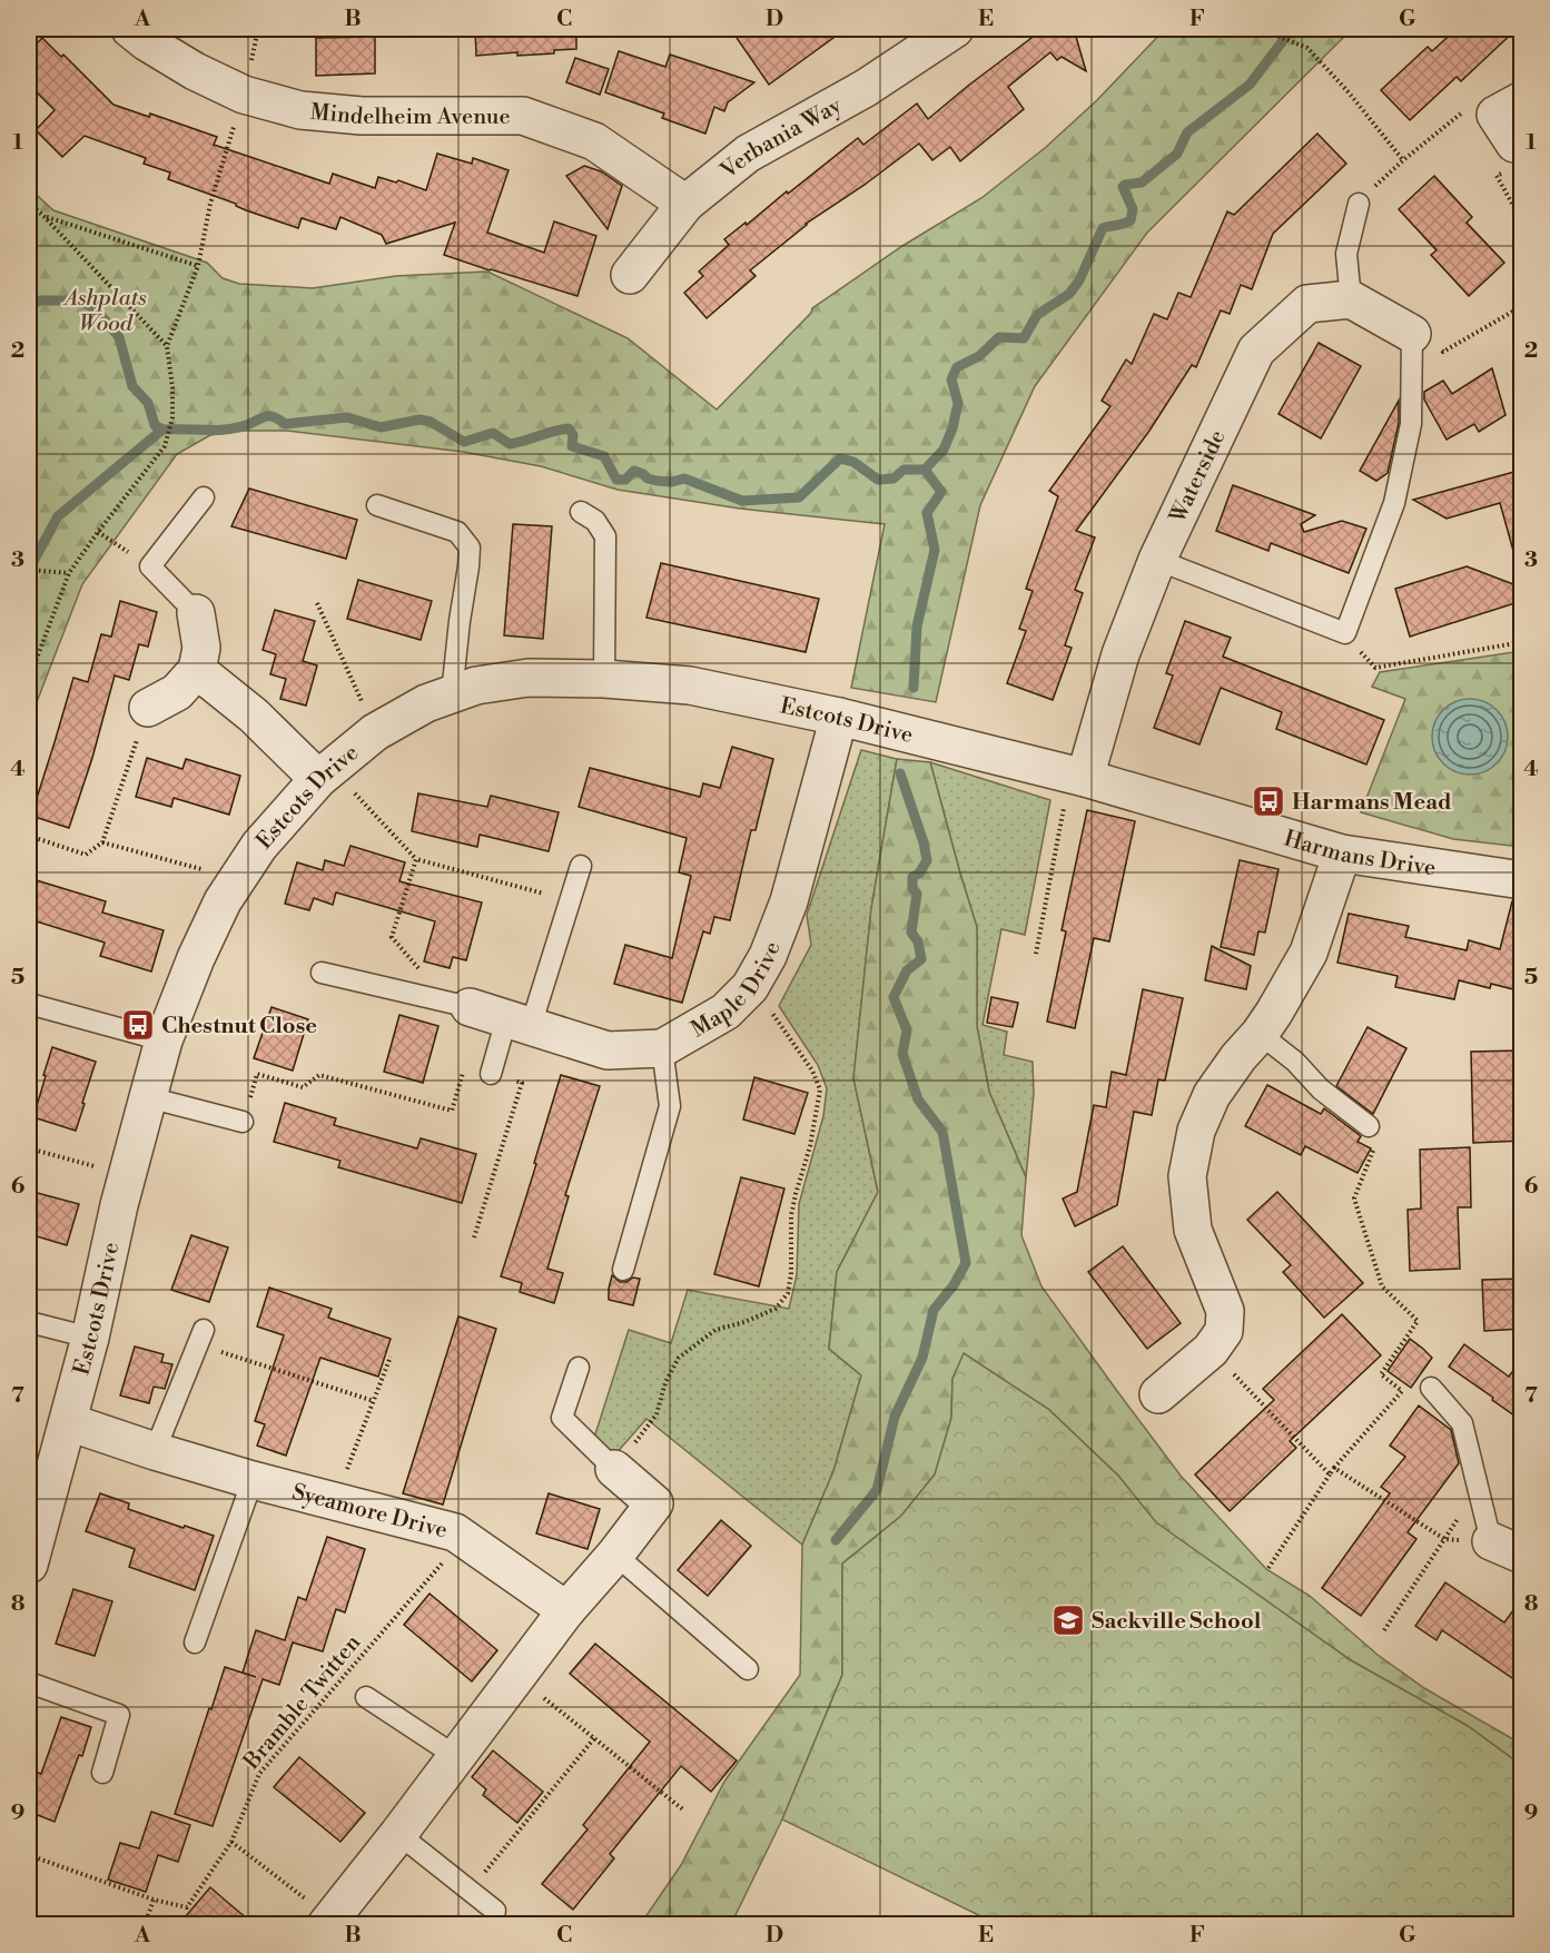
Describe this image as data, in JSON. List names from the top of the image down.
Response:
{
  "streets": {
    "street": [
      "Mindelheim Avenue",
      "Verbania Way",
      "Waterside",
      "Estcots Drive",
      "Harmans Drive",
      "Maple Drive",
      "Sycamore Drive"
    ],
    "path": ["Bramble Twitten"]
  },
  "crossings": [
    ["Mindelheim Avenue", "Verbania Way"],
    ["Waterside", "Estcots Drive"],
    ["Waterside", "Harmans Drive"],
    ["Estcots Drive", "Harmans Drive"],
    ["Estcots Drive", "Maple Drive"],
    ["Estcots Drive", "Sycamore Drive"],
    ["Sycamore Drive", "Bramble Twitten"]
  ],
  "parks": ["Ashplats Wood"],
  "places": {
    "bus stop": ["Harmans Mead", "Chestnut Close"],
    "school or university": ["Sackville School"]
  },
  "grid": {
    "columns": [
      "A",
      "B",
      "C",
      "D",
      "E",
      "F",
      "G"
    ],
    "rows": [
      "1",
      "2",
      "3",
      "4",
      "5",
      "6",
      "7",
      "8",
      "9"
    ]
  }
}
